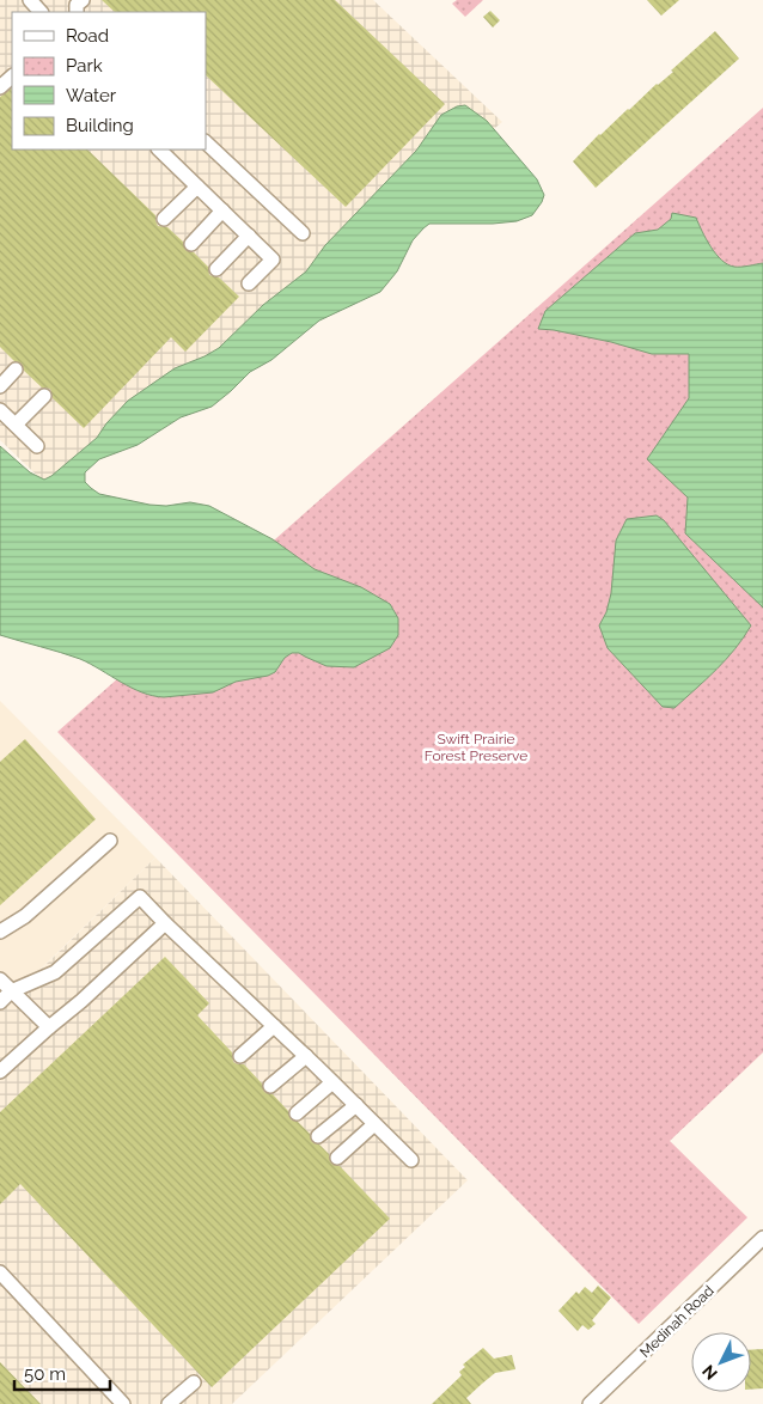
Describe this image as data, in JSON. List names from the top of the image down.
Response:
{
  "streets": {
    "street": ["Medinah Road"]
  },
  "parks": ["Swift Prairie Forest Preserve"],
  "legend": [
    "Road",
    "Park",
    "Water",
    "Building"
  ],
  "scale_bar": "50 m",
  "north": "bottom left"
}
